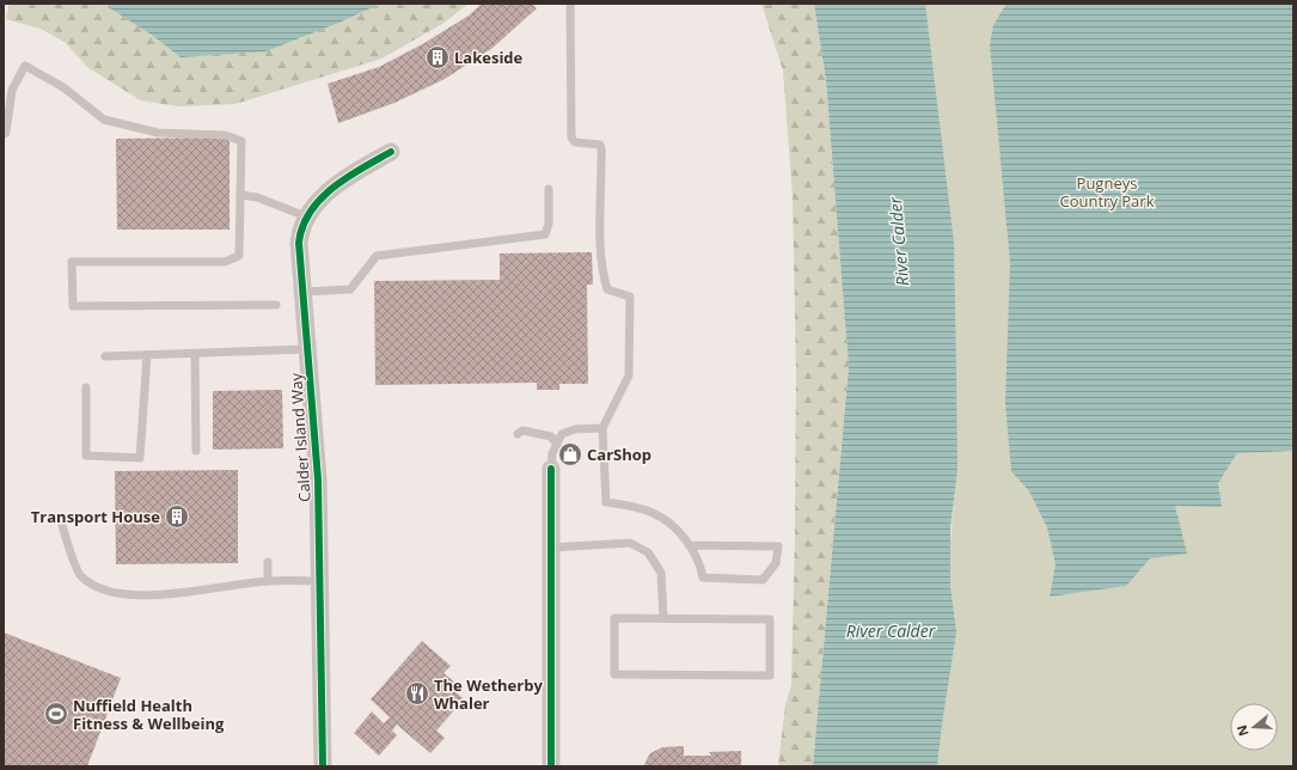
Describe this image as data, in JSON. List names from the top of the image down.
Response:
{
  "streets": {
    "street": ["Calder Island Way"]
  },
  "water": ["River Calder"],
  "parks": ["Pugneys Country Park"],
  "places": {
    "building": ["Lakeside", "Transport House"],
    "shop": ["CarShop"],
    "restaurant": ["The Wetherby Whaler"],
    "sports": ["Nuffield Health Fitness & Wellbeing"]
  },
  "north": "left"
}
